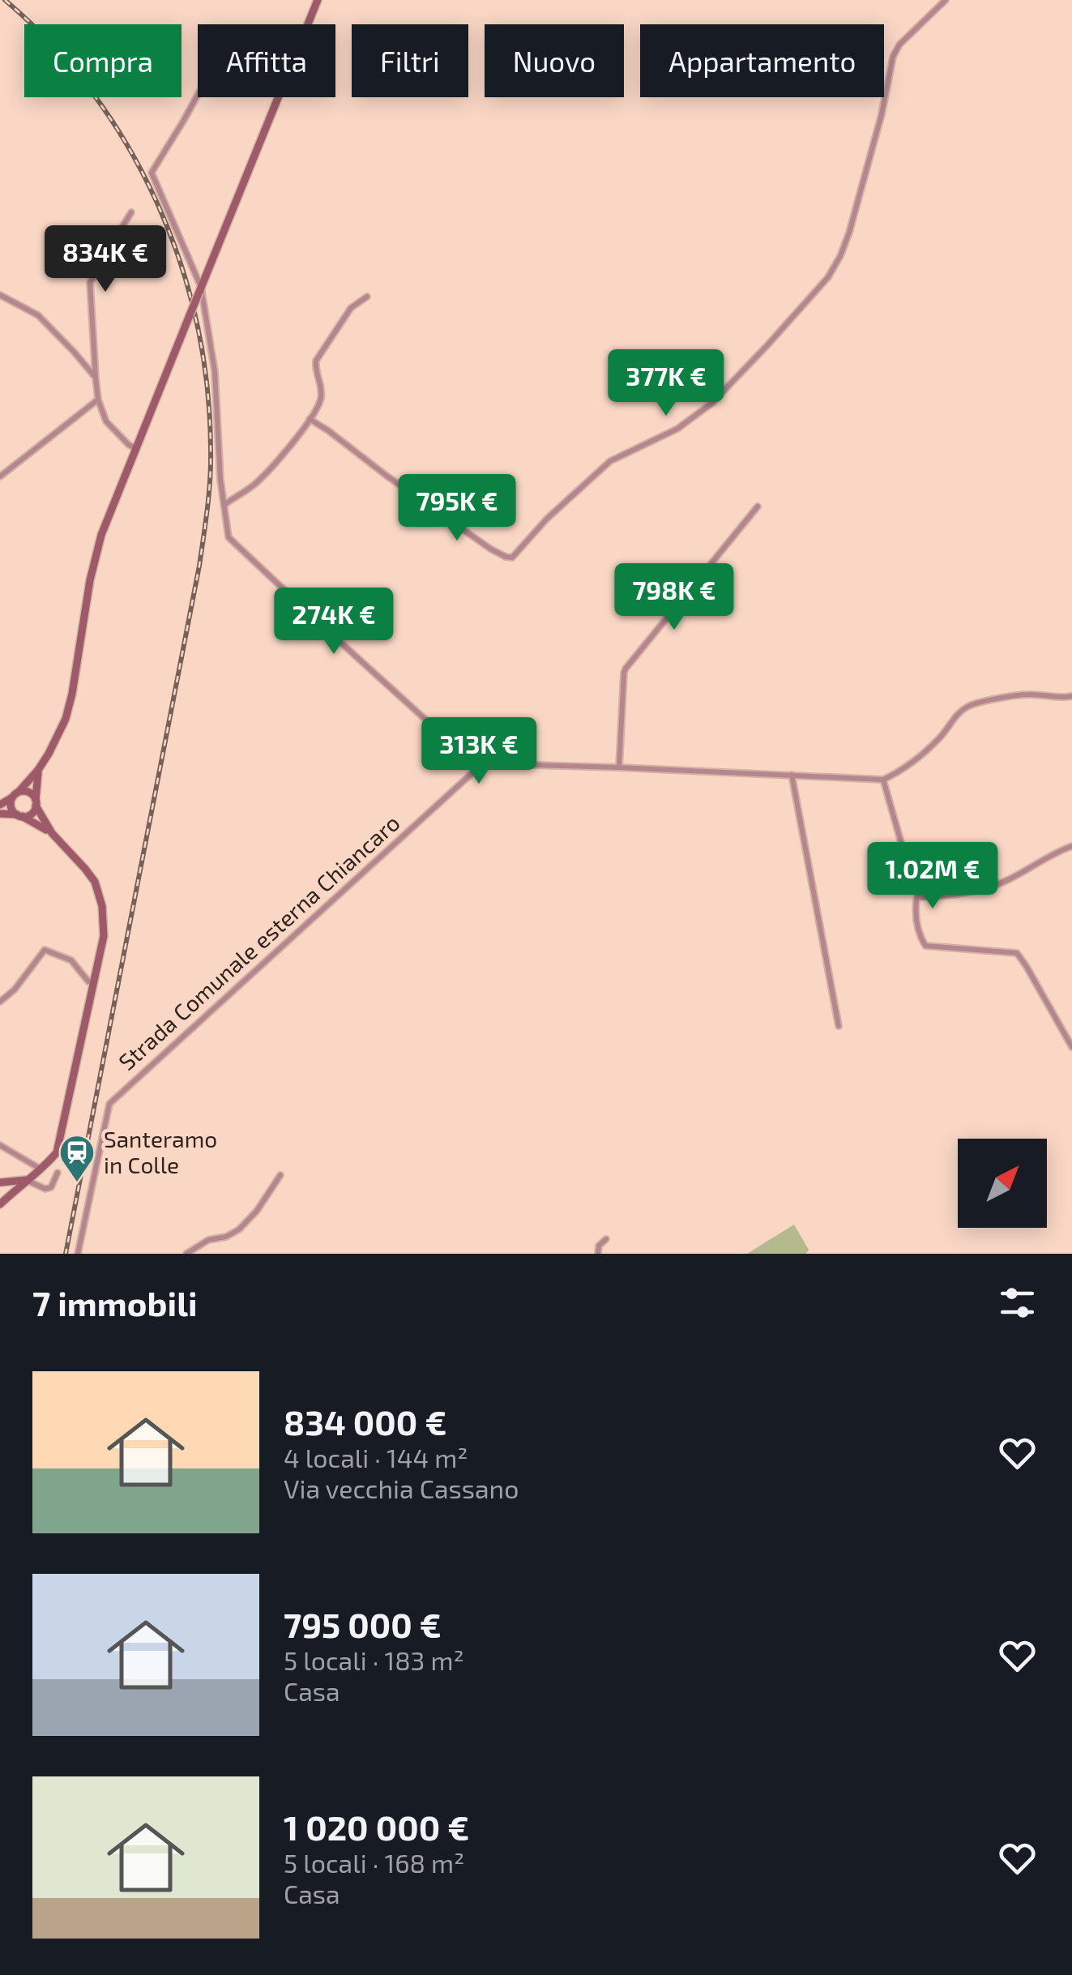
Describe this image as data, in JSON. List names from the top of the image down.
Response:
{
  "streets": {
    "street": ["Strada Comunale esterna Chiancaro"]
  },
  "places": {
    "station": ["Santeramo in Colle"]
  },
  "north": "top right",
  "page": {
    "chip": [
      "Compra",
      "Affitta",
      "Filtri",
      "Nuovo",
      "Appartamento"
    ],
    "price": [
      "834K €",
      "377K €",
      "795K €",
      "798K €",
      "274K €",
      "313K €",
      "1.02M €"
    ],
    "heading": "7 immobili",
    "list": [
      {
        "name": "834 000 €",
        "note": "4 locali · 144 m² · Via vecchia Cassano"
      },
      {
        "name": "795 000 €",
        "note": "5 locali · 183 m² · Casa"
      },
      {
        "name": "1 020 000 €",
        "note": "5 locali · 168 m² · Casa"
      }
    ]
  }
}
